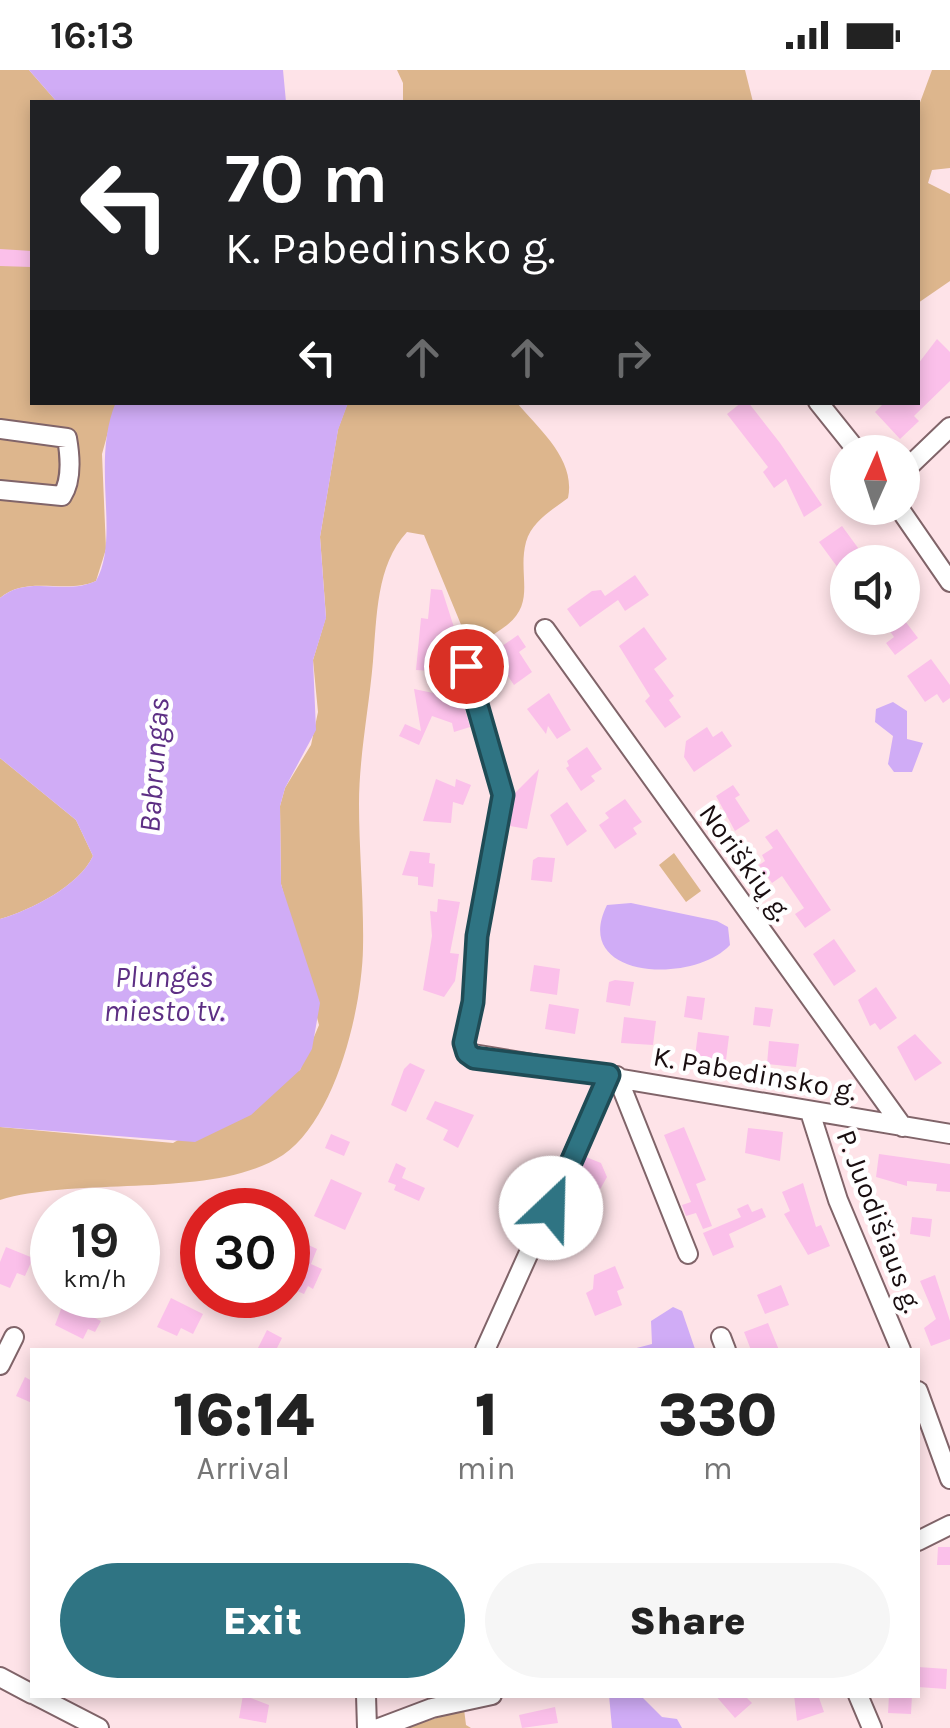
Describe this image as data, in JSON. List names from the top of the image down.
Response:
{
  "streets": {
    "street": ["Noriškių g.", "K. Pabedinsko g.", "P. Juodišiaus g."]
  },
  "crossings": [
    ["Noriškių g.", "K. Pabedinsko g."],
    ["K. Pabedinsko g.", "P. Juodišiaus g."]
  ],
  "water": ["Babrungas", "Plungės miesto tv."],
  "north": "top",
  "page": {
    "status": "16:13",
    "turn": ["70 m", "K. Pabedinsko g."],
    "speed": "19 km/h",
    "limit": "30",
    "eta": [
      "16:14",
      "Arrival",
      "1",
      "min",
      "330",
      "m"
    ],
    "buttons": ["Exit", "Share"]
  }
}
